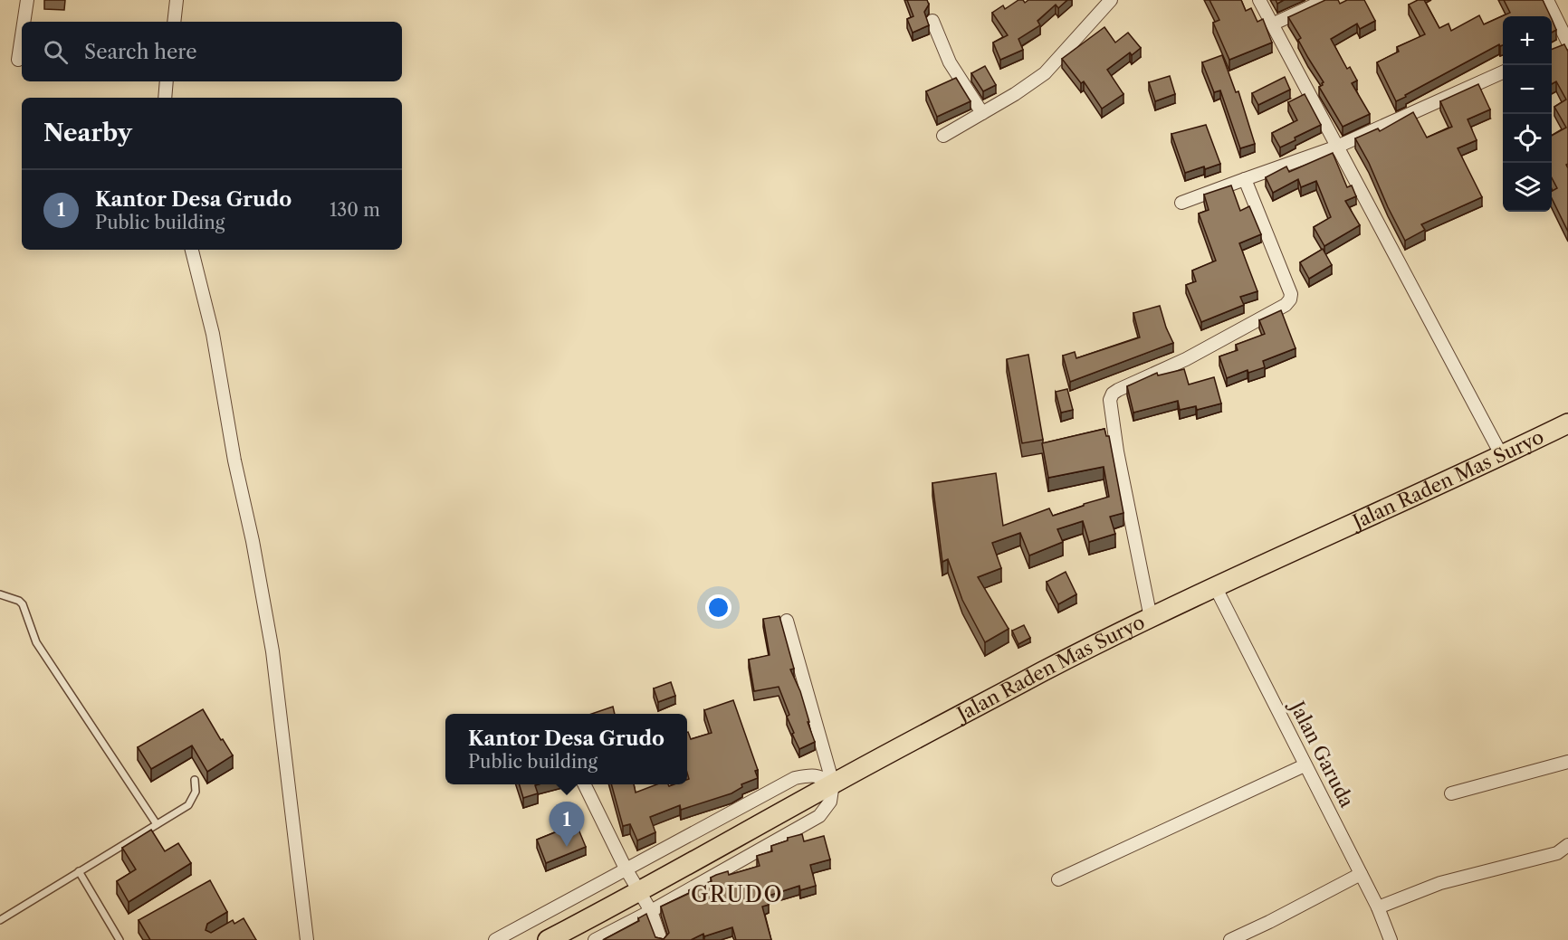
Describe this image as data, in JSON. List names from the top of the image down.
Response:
{
  "streets": {
    "main road": ["Jalan Raden Mas Suryo"],
    "street": ["Jalan Garuda"]
  },
  "crossings": [
    ["Jalan Raden Mas Suryo", "Jalan Garuda"]
  ],
  "districts": ["GRUDO"],
  "page": {
    "map_buttons": ["+", "−"],
    "search": "Search here",
    "heading": "Nearby",
    "list": [
      {
        "mark": "1",
        "name": "Kantor Desa Grudo",
        "note": "Public building",
        "value": "130 m"
      }
    ],
    "popup": ["Kantor Desa Grudo", "Public building"],
    "pins": "1"
  }
}
